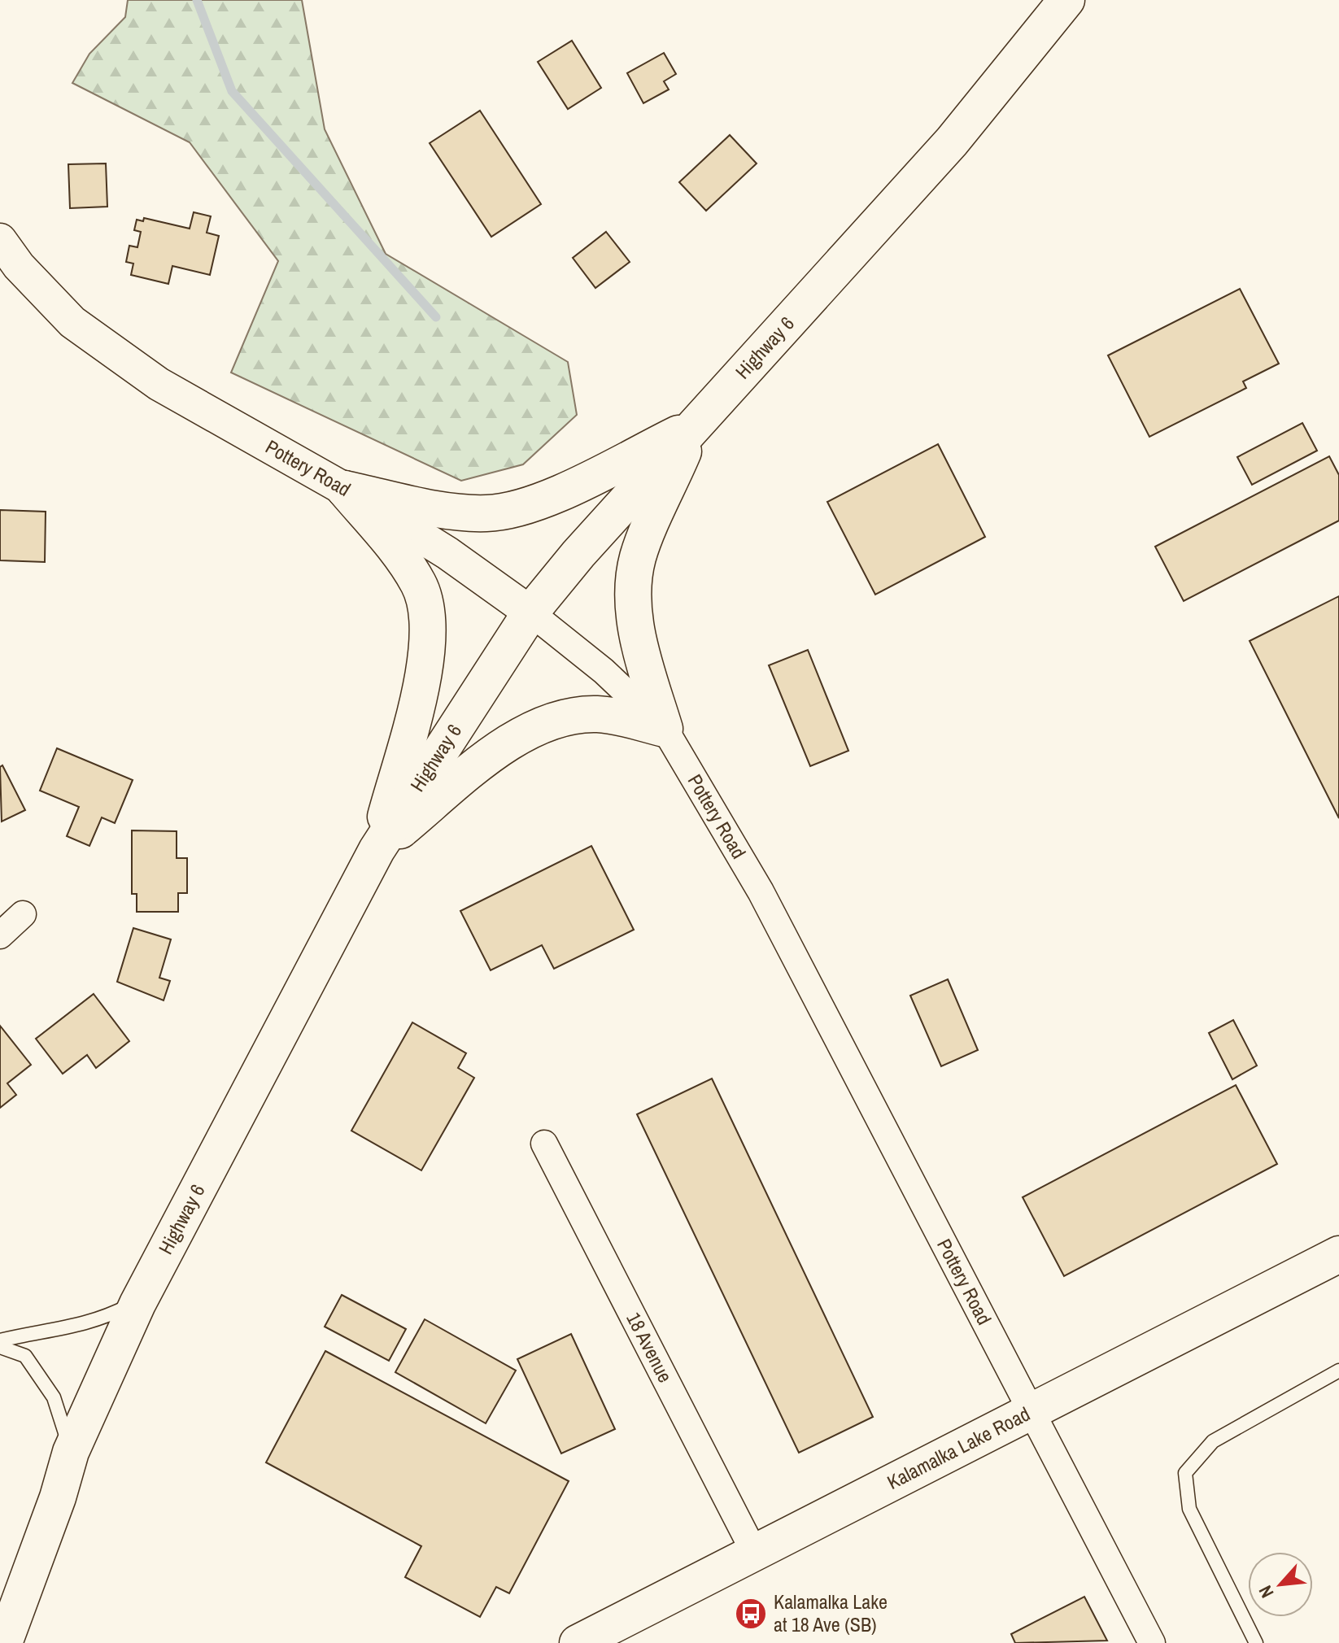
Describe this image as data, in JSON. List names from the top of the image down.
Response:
{
  "streets": {
    "main road": ["Highway 6", "Kalamalka Lake Road"],
    "street": ["Pottery Road", "18 Avenue"]
  },
  "crossings": [
    ["Highway 6", "Pottery Road"],
    ["Pottery Road", "Kalamalka Lake Road"],
    ["18 Avenue", "Kalamalka Lake Road"]
  ],
  "places": {
    "bus stop": ["Kalamalka Lake at 18 Ave (SB)"]
  },
  "north": "bottom left"
}
